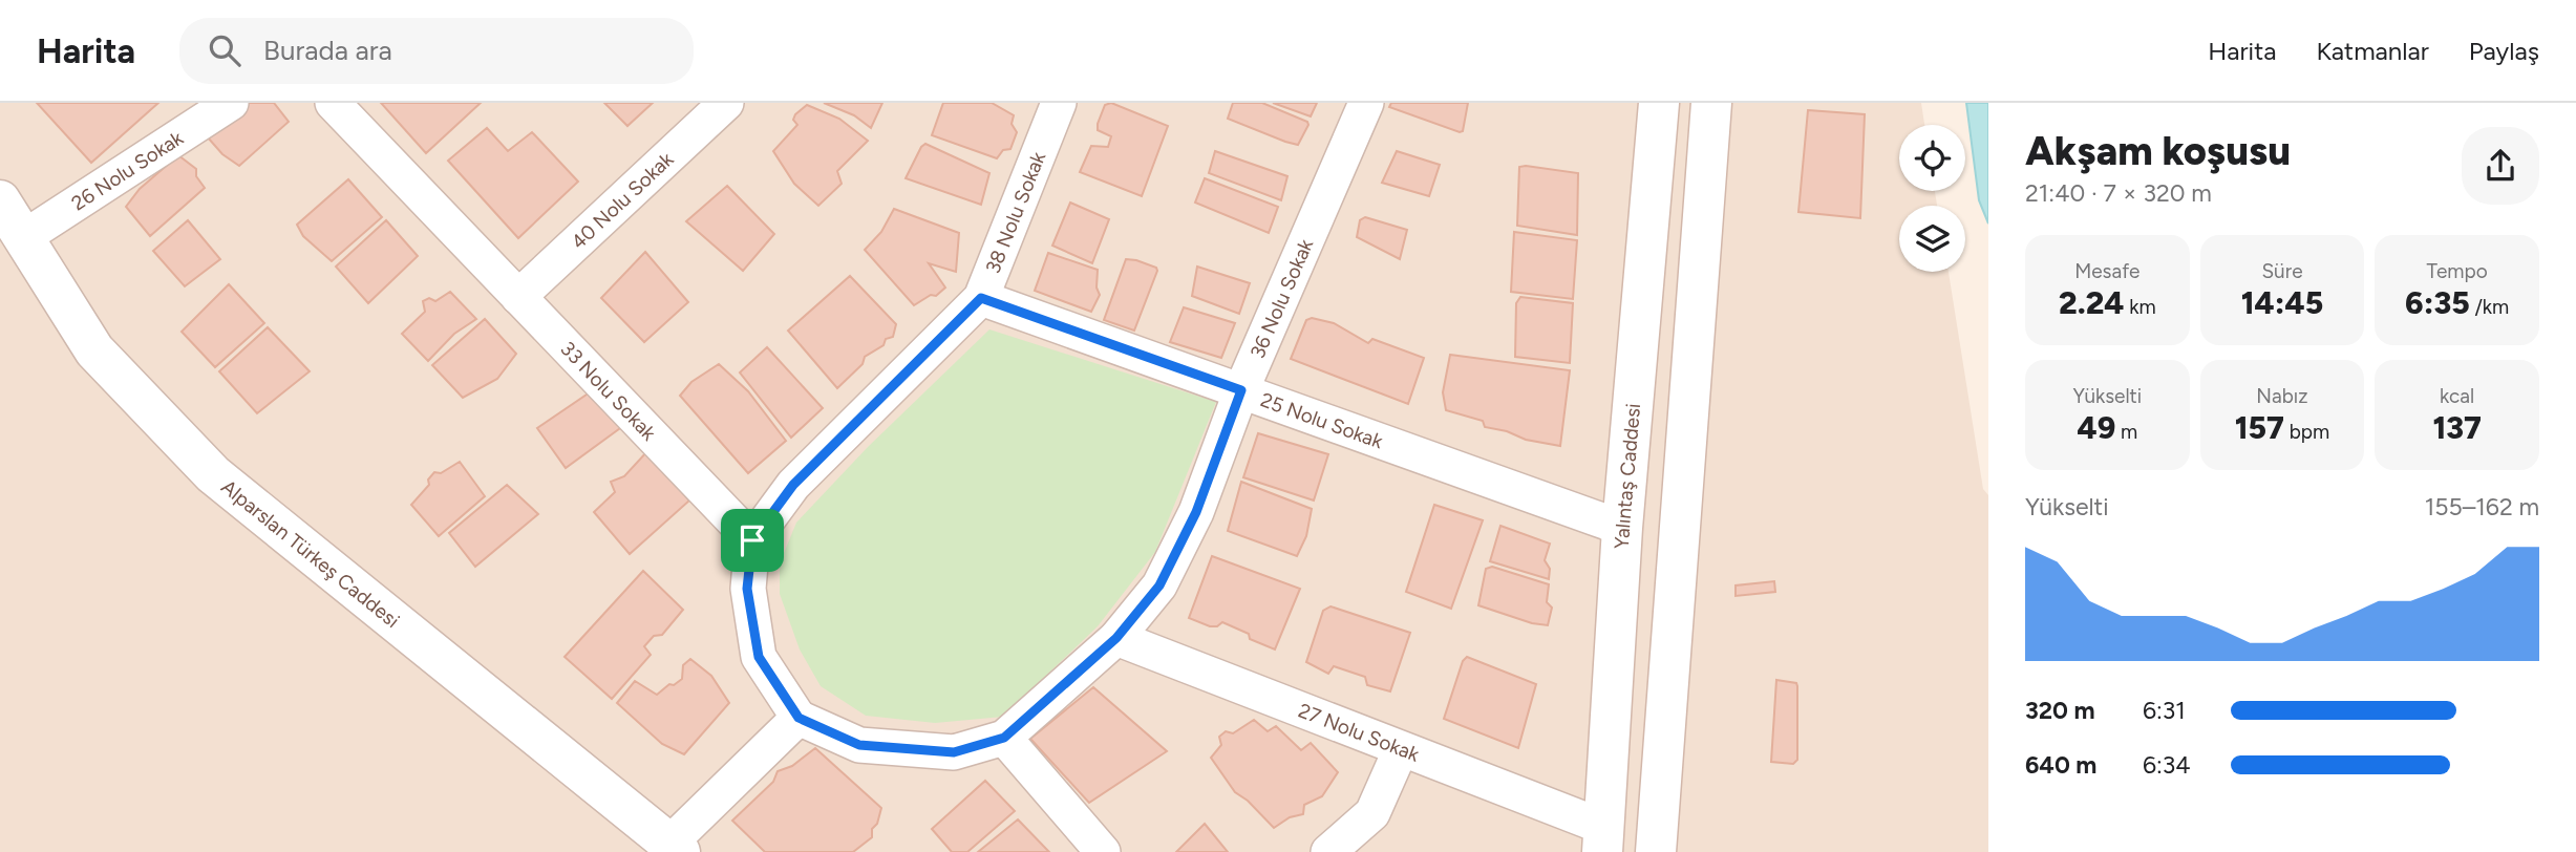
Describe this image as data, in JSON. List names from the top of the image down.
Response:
{
  "streets": {
    "main road": ["Yalıntaş Caddesi", "Alparslan Türkeş Caddesi"],
    "street": [
      "26 Nolu Sokak",
      "40 Nolu Sokak",
      "38 Nolu Sokak",
      "36 Nolu Sokak",
      "33 Nolu Sokak",
      "25 Nolu Sokak",
      "27 Nolu Sokak"
    ]
  },
  "crossings": [
    ["26 Nolu Sokak", "Alparslan Türkeş Caddesi"],
    ["40 Nolu Sokak", "33 Nolu Sokak"],
    ["38 Nolu Sokak", "33 Nolu Sokak"],
    ["38 Nolu Sokak", "25 Nolu Sokak"],
    ["36 Nolu Sokak", "25 Nolu Sokak"],
    ["36 Nolu Sokak", "27 Nolu Sokak"],
    ["25 Nolu Sokak", "Yalıntaş Caddesi"],
    ["Yalıntaş Caddesi", "27 Nolu Sokak"]
  ],
  "page": {
    "header": "Harita",
    "search": "Burada ara",
    "nav": ["Harita", "Katmanlar", "Paylaş"],
    "heading": ["Akşam koşusu", "21:40 · 7 × 320 m"],
    "stats": [
      ["Mesafe", "2.24 km"],
      ["Süre", "14:45"],
      ["Tempo", "6:35 /km"],
      ["Yükselti", "49 m"],
      ["Nabız", "157 bpm"],
      ["kcal", "137"]
    ],
    "chart": ["Yükselti", "155–162 m"],
    "list": [
      {
        "name": "320 m",
        "note": "6:31"
      },
      {
        "name": "640 m",
        "note": "6:34"
      }
    ]
  }
}
